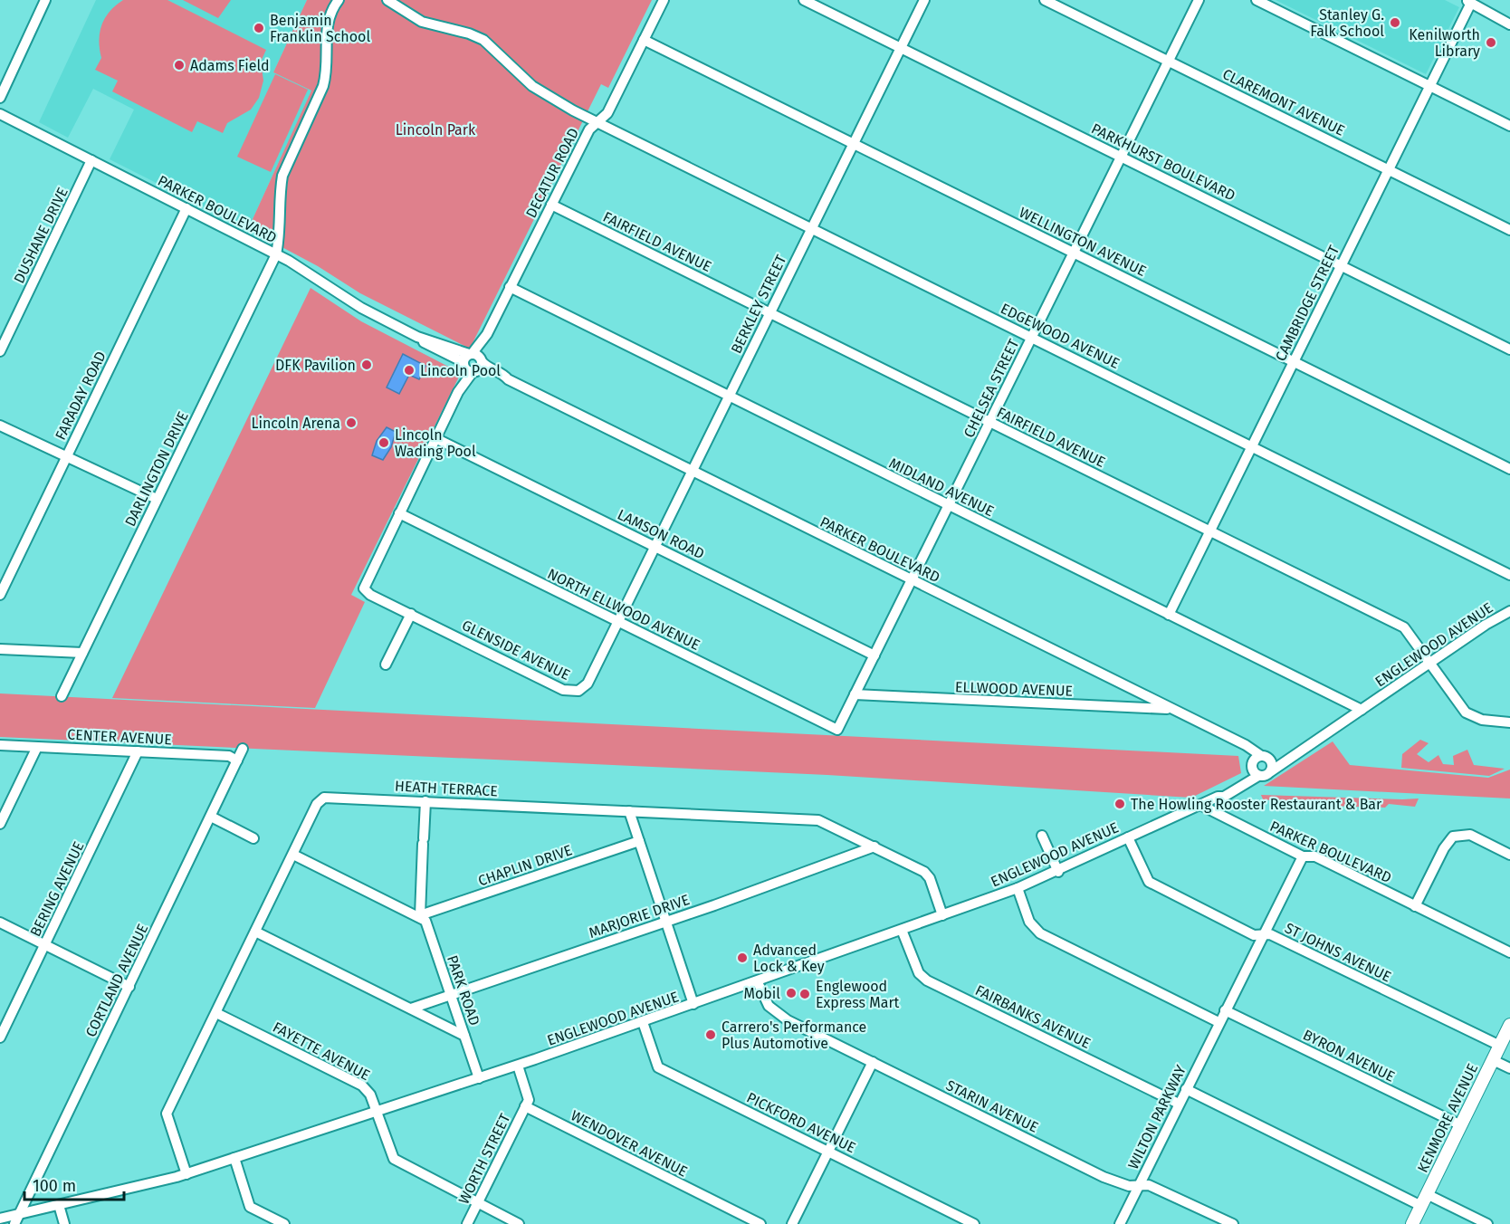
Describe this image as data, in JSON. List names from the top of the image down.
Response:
{
  "streets": {
    "main road": ["KENMORE AVENUE"],
    "street": [
      "CLAREMONT AVENUE",
      "PARKHURST BOULEVARD",
      "DECATUR ROAD",
      "PARKER BOULEVARD",
      "DUSHANE DRIVE",
      "FAIRFIELD AVENUE",
      "WELLINGTON AVENUE",
      "CAMBRIDGE STREET",
      "BERKLEY STREET",
      "EDGEWOOD AVENUE",
      "CHELSEA STREET",
      "FARADAY ROAD",
      "DARLINGTON DRIVE",
      "MIDLAND AVENUE",
      "LAMSON ROAD",
      "NORTH ELLWOOD AVENUE",
      "ENGLEWOOD AVENUE",
      "GLENSIDE AVENUE",
      "ELLWOOD AVENUE",
      "CENTER AVENUE",
      "HEATH TERRACE",
      "CHAPLIN DRIVE",
      "BERING AVENUE",
      "MARJORIE DRIVE",
      "ST JOHNS AVENUE",
      "CORTLAND AVENUE",
      "PARK ROAD",
      "FAIRBANKS AVENUE",
      "FAYETTE AVENUE",
      "BYRON AVENUE",
      "STARIN AVENUE",
      "WILTON PARKWAY",
      "PICKFORD AVENUE",
      "WENDOVER AVENUE",
      "WORTH STREET"
    ]
  },
  "crossings": [
    ["CLAREMONT AVENUE", "CAMBRIDGE STREET"],
    ["CLAREMONT AVENUE", "CHELSEA STREET"],
    ["PARKHURST BOULEVARD", "CAMBRIDGE STREET"],
    ["PARKHURST BOULEVARD", "BERKLEY STREET"],
    ["PARKHURST BOULEVARD", "CHELSEA STREET"],
    ["DECATUR ROAD", "PARKER BOULEVARD"],
    ["DECATUR ROAD", "FAIRFIELD AVENUE"],
    ["DECATUR ROAD", "WELLINGTON AVENUE"],
    ["DECATUR ROAD", "EDGEWOOD AVENUE"],
    ["DECATUR ROAD", "MIDLAND AVENUE"],
    ["PARKER BOULEVARD", "DUSHANE DRIVE"],
    ["PARKER BOULEVARD", "BERKLEY STREET"],
    ["PARKER BOULEVARD", "CHELSEA STREET"],
    ["PARKER BOULEVARD", "FARADAY ROAD"],
    ["PARKER BOULEVARD", "DARLINGTON DRIVE"],
    ["PARKER BOULEVARD", "ENGLEWOOD AVENUE"],
    ["PARKER BOULEVARD", "ELLWOOD AVENUE"],
    ["FAIRFIELD AVENUE", "CAMBRIDGE STREET"],
    ["FAIRFIELD AVENUE", "BERKLEY STREET"],
    ["FAIRFIELD AVENUE", "CHELSEA STREET"],
    ["FAIRFIELD AVENUE", "ENGLEWOOD AVENUE"],
    ["WELLINGTON AVENUE", "CAMBRIDGE STREET"],
    ["WELLINGTON AVENUE", "BERKLEY STREET"],
    ["WELLINGTON AVENUE", "CHELSEA STREET"],
    ["CAMBRIDGE STREET", "EDGEWOOD AVENUE"],
    ["CAMBRIDGE STREET", "MIDLAND AVENUE"],
    ["BERKLEY STREET", "EDGEWOOD AVENUE"],
    ["BERKLEY STREET", "MIDLAND AVENUE"],
    ["BERKLEY STREET", "LAMSON ROAD"],
    ["BERKLEY STREET", "NORTH ELLWOOD AVENUE"],
    ["BERKLEY STREET", "GLENSIDE AVENUE"],
    ["EDGEWOOD AVENUE", "CHELSEA STREET"],
    ["CHELSEA STREET", "MIDLAND AVENUE"],
    ["CHELSEA STREET", "LAMSON ROAD"],
    ["CHELSEA STREET", "NORTH ELLWOOD AVENUE"],
    ["CHELSEA STREET", "ELLWOOD AVENUE"],
    ["MIDLAND AVENUE", "ENGLEWOOD AVENUE"],
    ["NORTH ELLWOOD AVENUE", "GLENSIDE AVENUE"],
    ["ENGLEWOOD AVENUE", "HEATH TERRACE"],
    ["ENGLEWOOD AVENUE", "ST JOHNS AVENUE"],
    ["ENGLEWOOD AVENUE", "CORTLAND AVENUE"],
    ["ENGLEWOOD AVENUE", "PARK ROAD"],
    ["ENGLEWOOD AVENUE", "FAIRBANKS AVENUE"],
    ["ENGLEWOOD AVENUE", "FAYETTE AVENUE"],
    ["ENGLEWOOD AVENUE", "STARIN AVENUE"],
    ["ENGLEWOOD AVENUE", "PICKFORD AVENUE"],
    ["CENTER AVENUE", "BERING AVENUE"],
    ["CENTER AVENUE", "CORTLAND AVENUE"],
    ["HEATH TERRACE", "MARJORIE DRIVE"],
    ["HEATH TERRACE", "FAYETTE AVENUE"],
    ["CHAPLIN DRIVE", "PARK ROAD"],
    ["MARJORIE DRIVE", "PARK ROAD"],
    ["ST JOHNS AVENUE", "KENMORE AVENUE"],
    ["FAIRBANKS AVENUE", "WILTON PARKWAY"],
    ["FAYETTE AVENUE", "WORTH STREET"],
    ["BYRON AVENUE", "WILTON PARKWAY"],
    ["BYRON AVENUE", "KENMORE AVENUE"],
    ["STARIN AVENUE", "WILTON PARKWAY"],
    ["WENDOVER AVENUE", "WORTH STREET"]
  ],
  "parks": ["Lincoln Park"],
  "places": [
    "Stanley G. Falk School",
    "Benjamin Franklin School",
    "Kenilworth Library",
    "Adams Field",
    "DFK Pavilion",
    "Lincoln Pool",
    "Lincoln Arena",
    "Lincoln Wading Pool",
    "The Howling Rooster Restaurant & Bar",
    "Advanced Lock & Key",
    "Mobil",
    "Englewood Express Mart",
    "Carrero's Performance Plus Automotive"
  ],
  "scale_bar": "100 m"
}
